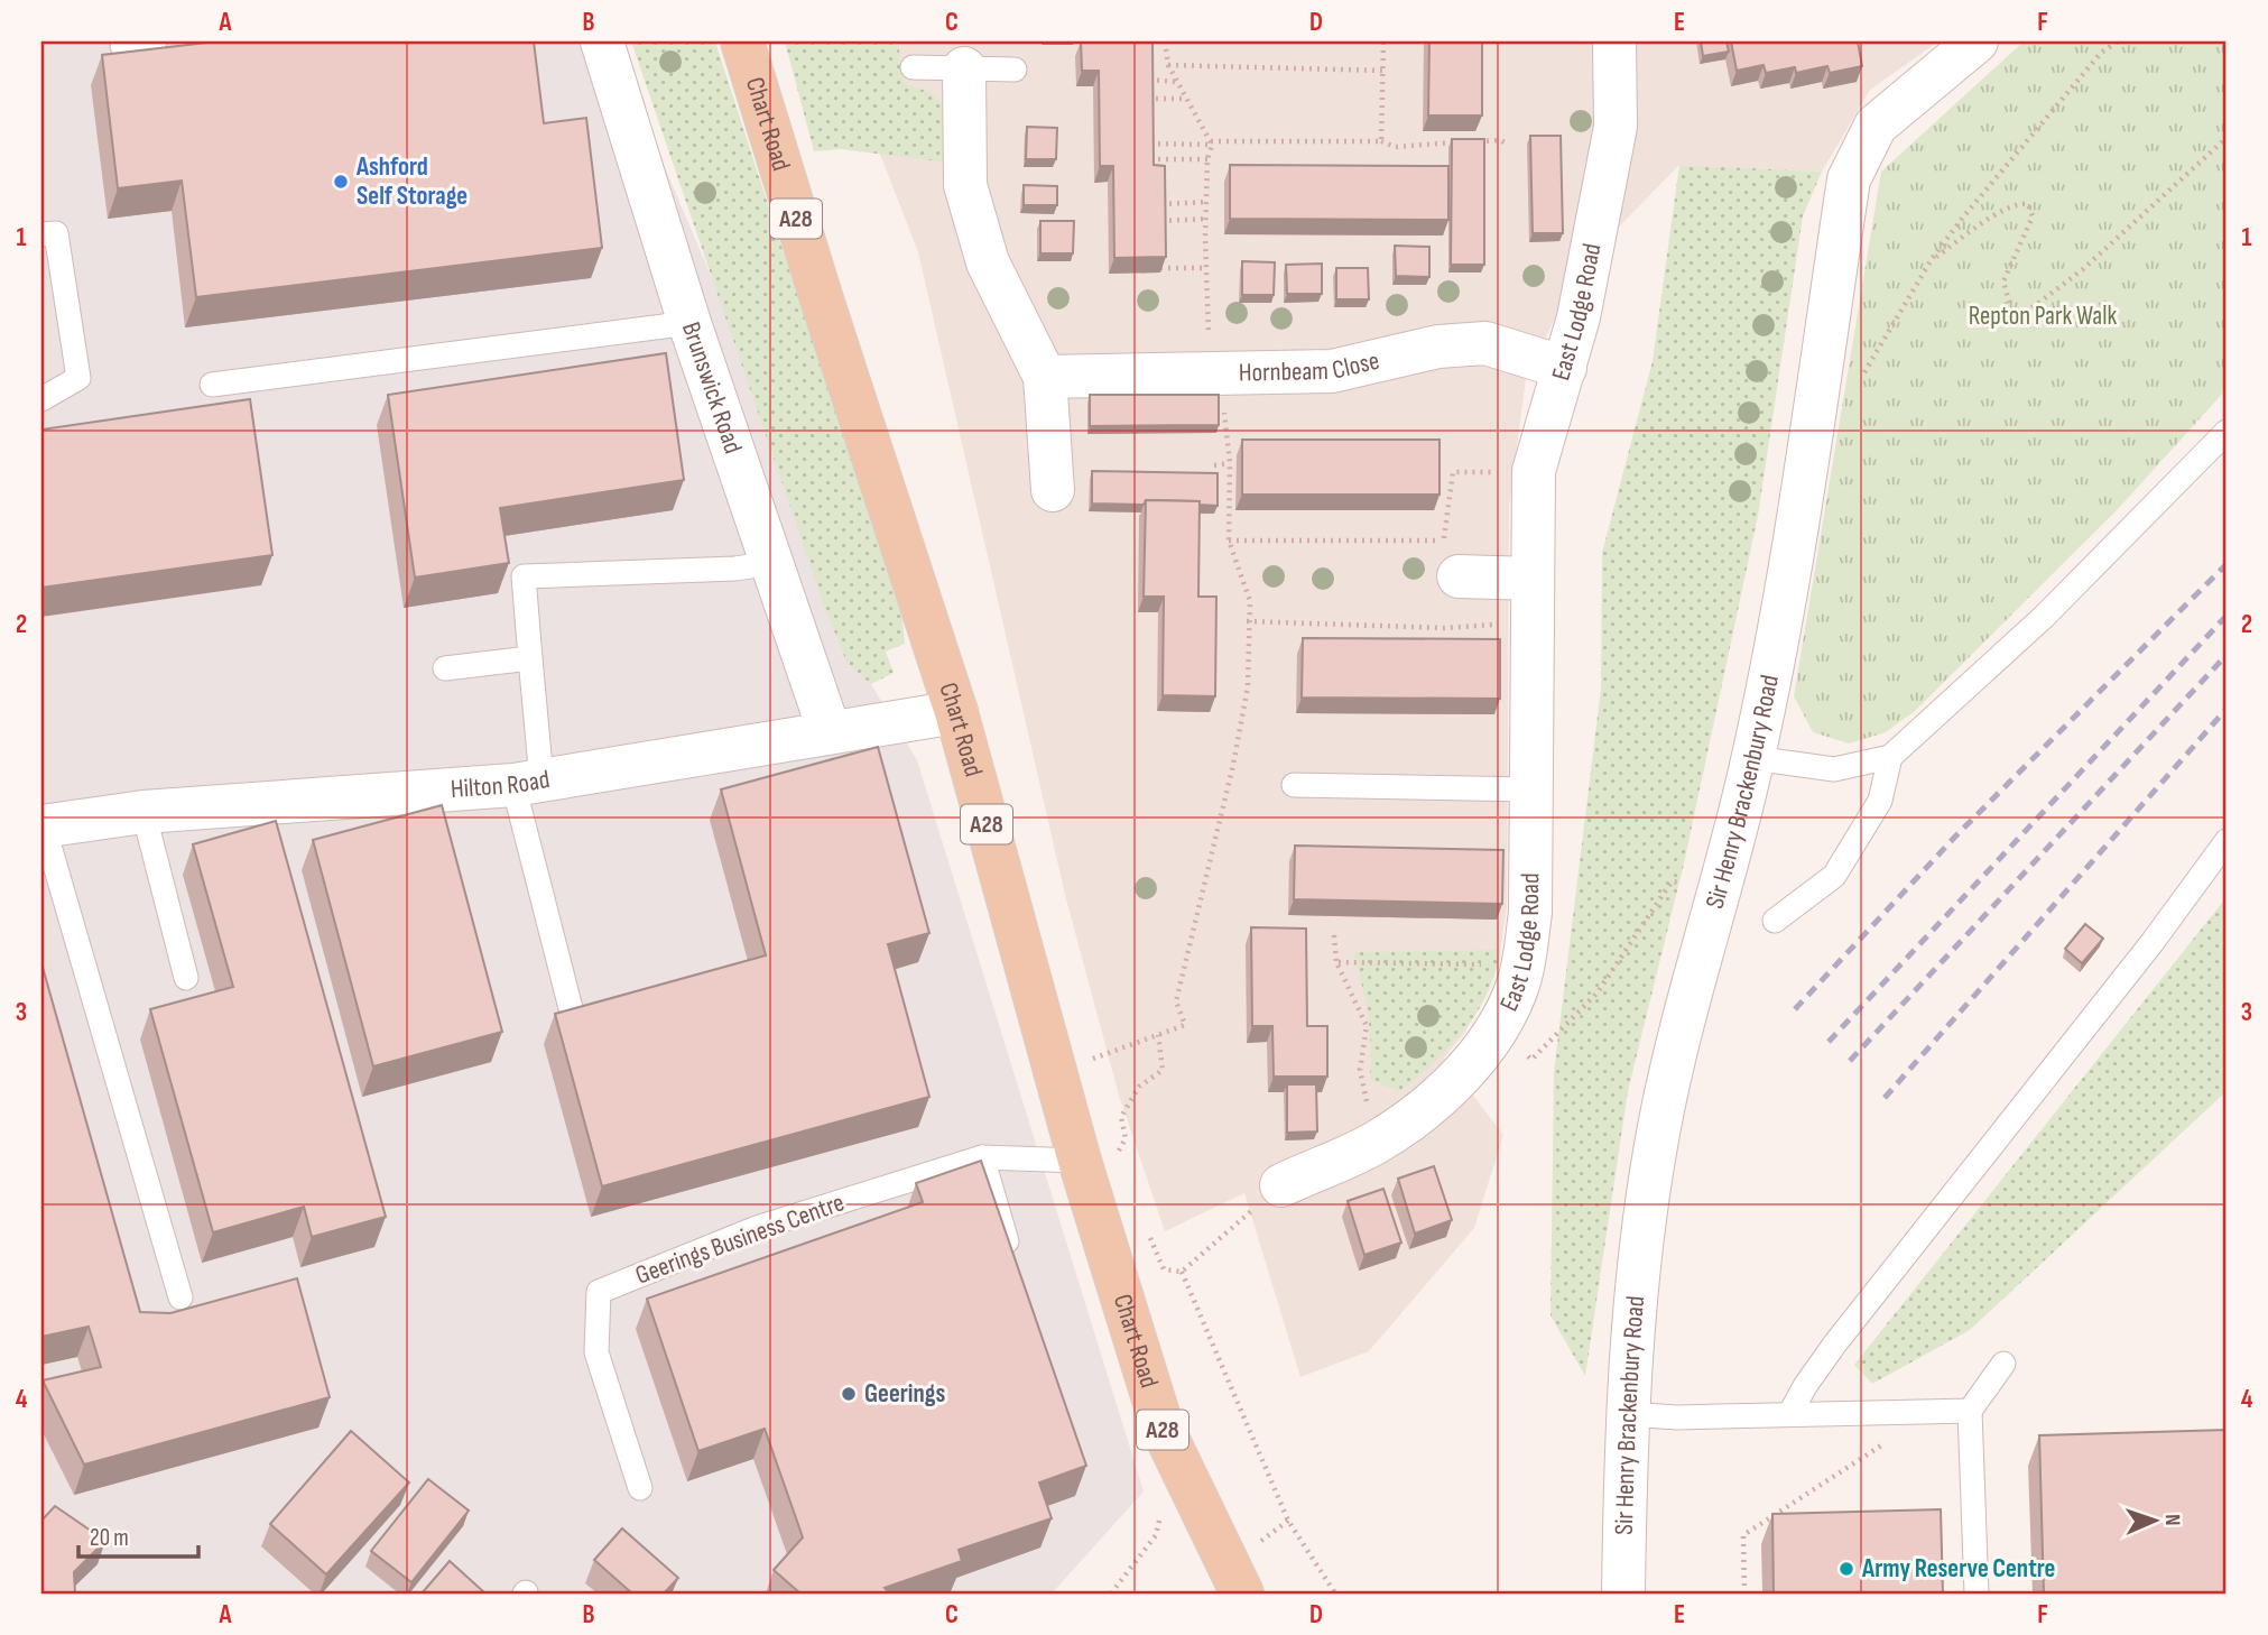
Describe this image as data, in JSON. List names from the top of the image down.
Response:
{
  "streets": {
    "main road": ["Chart Road", "A28"],
    "street": [
      "East Lodge Road",
      "Hornbeam Close",
      "Brunswick Road",
      "Hilton Road",
      "Sir Henry Brackenbury Road"
    ],
    "lane": ["Geerings Business Centre"]
  },
  "crossings": [
    ["Chart Road", "Hilton Road"],
    ["Chart Road", "Geerings Business Centre"],
    ["East Lodge Road", "Hornbeam Close"],
    ["Brunswick Road", "Hilton Road"]
  ],
  "parks": ["Repton Park Walk"],
  "places": ["Ashford Self Storage", "Geerings", "Army Reserve Centre"],
  "scale_bar": "20 m",
  "north": "right",
  "grid": {
    "columns": [
      "A",
      "B",
      "C",
      "D",
      "E",
      "F"
    ],
    "rows": [
      "1",
      "2",
      "3",
      "4"
    ]
  }
}
